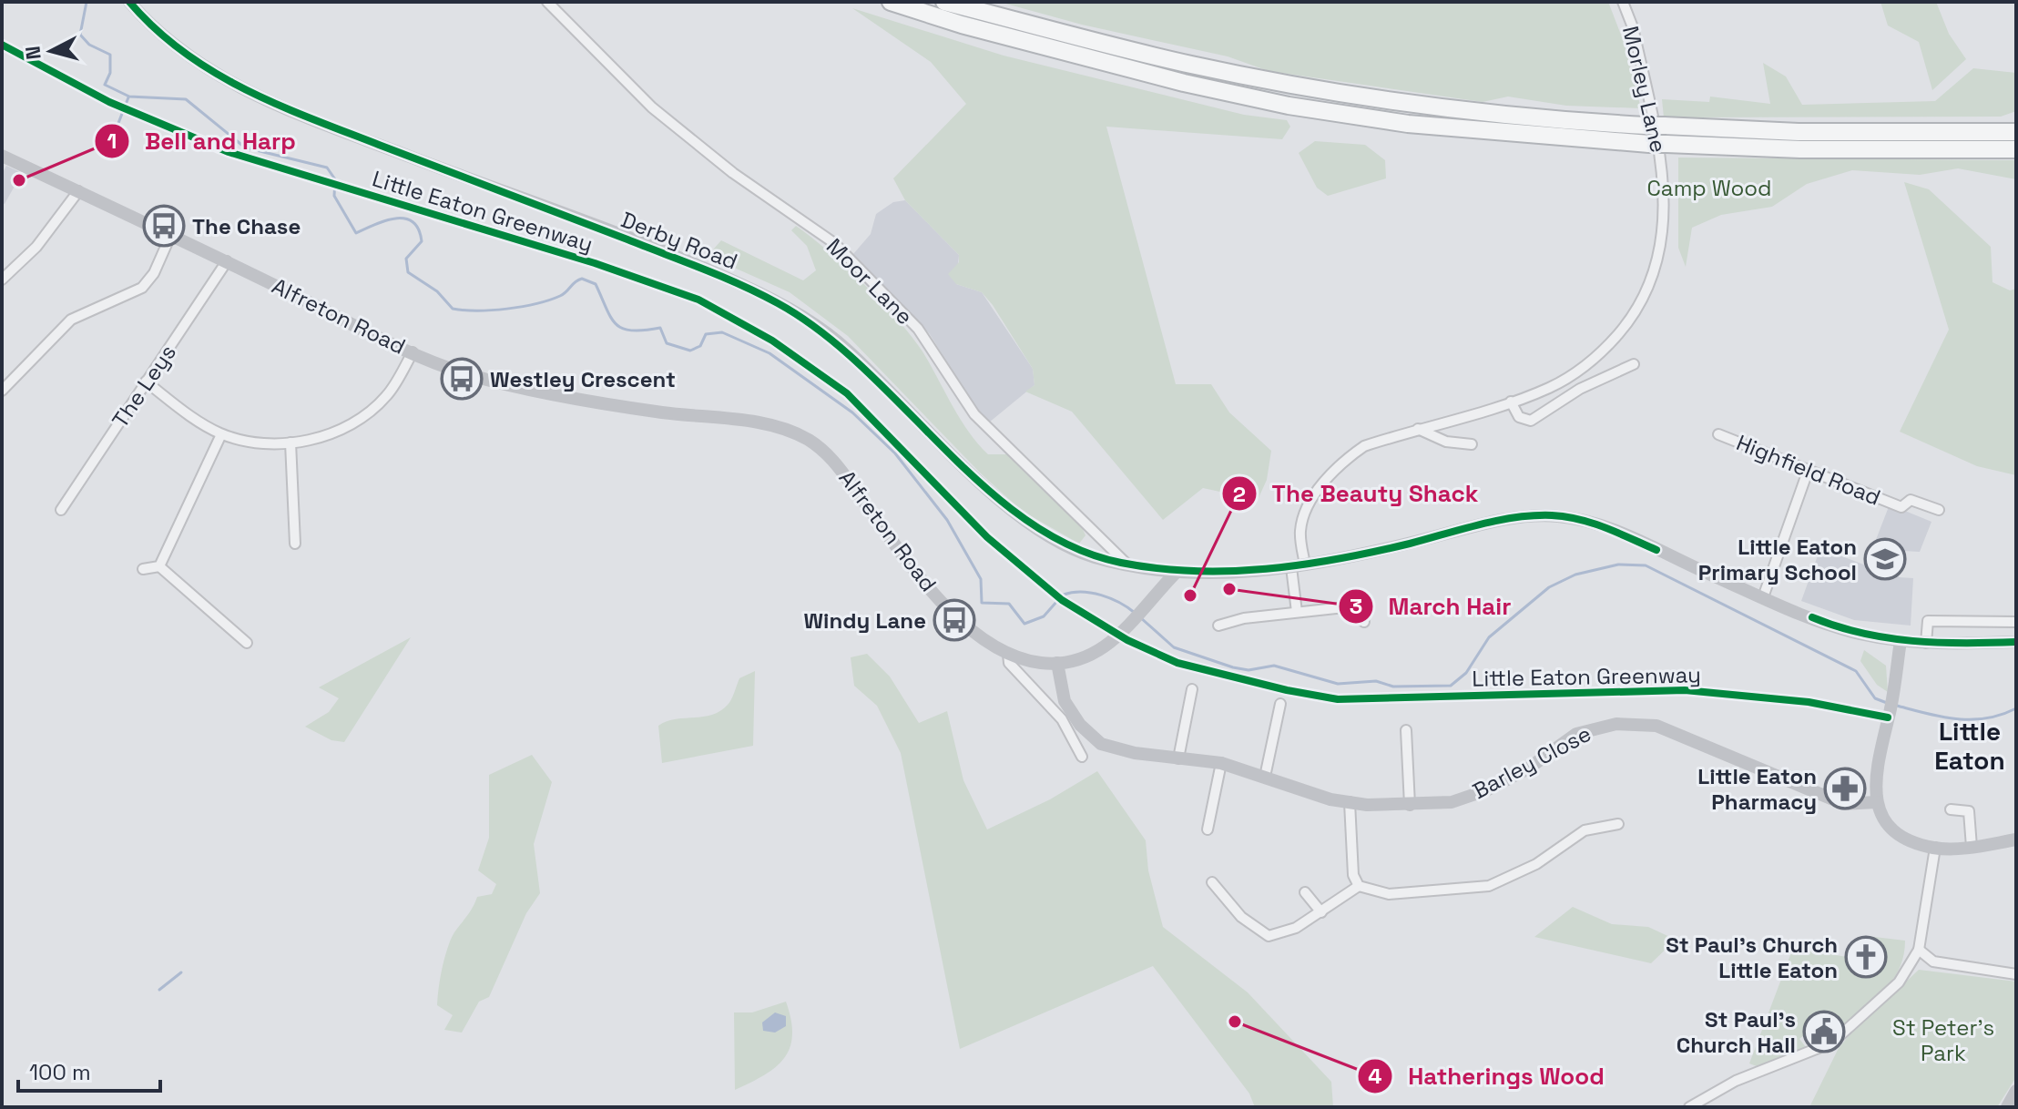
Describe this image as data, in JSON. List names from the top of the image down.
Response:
{
  "streets": {
    "street": [
      "Morley Lane",
      "Derby Road",
      "Moor Lane",
      "Alfreton Road",
      "The Leys",
      "Highfield Road",
      "Barley Close"
    ],
    "cycle path": ["Little Eaton Greenway"]
  },
  "crossings": [
    ["Derby Road", "Moor Lane"],
    ["Derby Road", "Alfreton Road"],
    ["Alfreton Road", "The Leys"],
    ["Alfreton Road", "Barley Close"]
  ],
  "districts": ["Little Eaton"],
  "parks": ["Camp Wood", "St Peter's Park"],
  "places": {
    "other": [
      "Bell and Harp",
      "March Hair",
      "The Beauty Shack",
      "Hatherings Wood"
    ],
    "bus stop": ["The Chase", "Westley Crescent", "Windy Lane"],
    "school or university": ["Little Eaton Primary School"],
    "pharmacy": ["Little Eaton Pharmacy"],
    "church": ["St Paul's Church Little Eaton"],
    "public building": ["St Paul's Church Hall"]
  },
  "scale_bar": "100 m",
  "north": "left"
}
